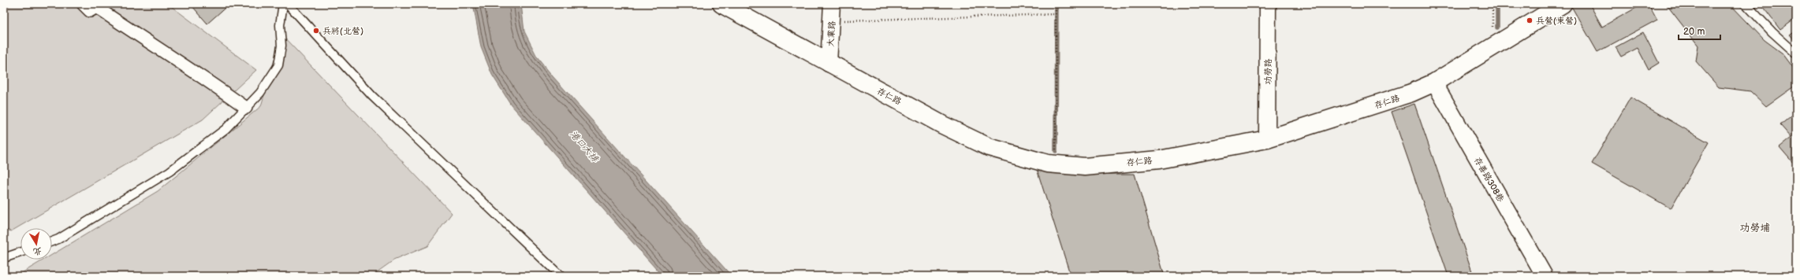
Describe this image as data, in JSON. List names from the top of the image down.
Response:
{
  "streets": {
    "street": [
      "大業路",
      "功勞路",
      "存仁路",
      "存善路308巷"
    ]
  },
  "crossings": [
    ["大業路", "存仁路"],
    ["功勞路", "存仁路"],
    ["存仁路", "存善路308巷"]
  ],
  "districts": ["功勞埔"],
  "water": ["港口大排"],
  "places": ["兵營(東營)", "兵將(北營)"],
  "scale_bar": "20 m",
  "north": "bottom"
}
